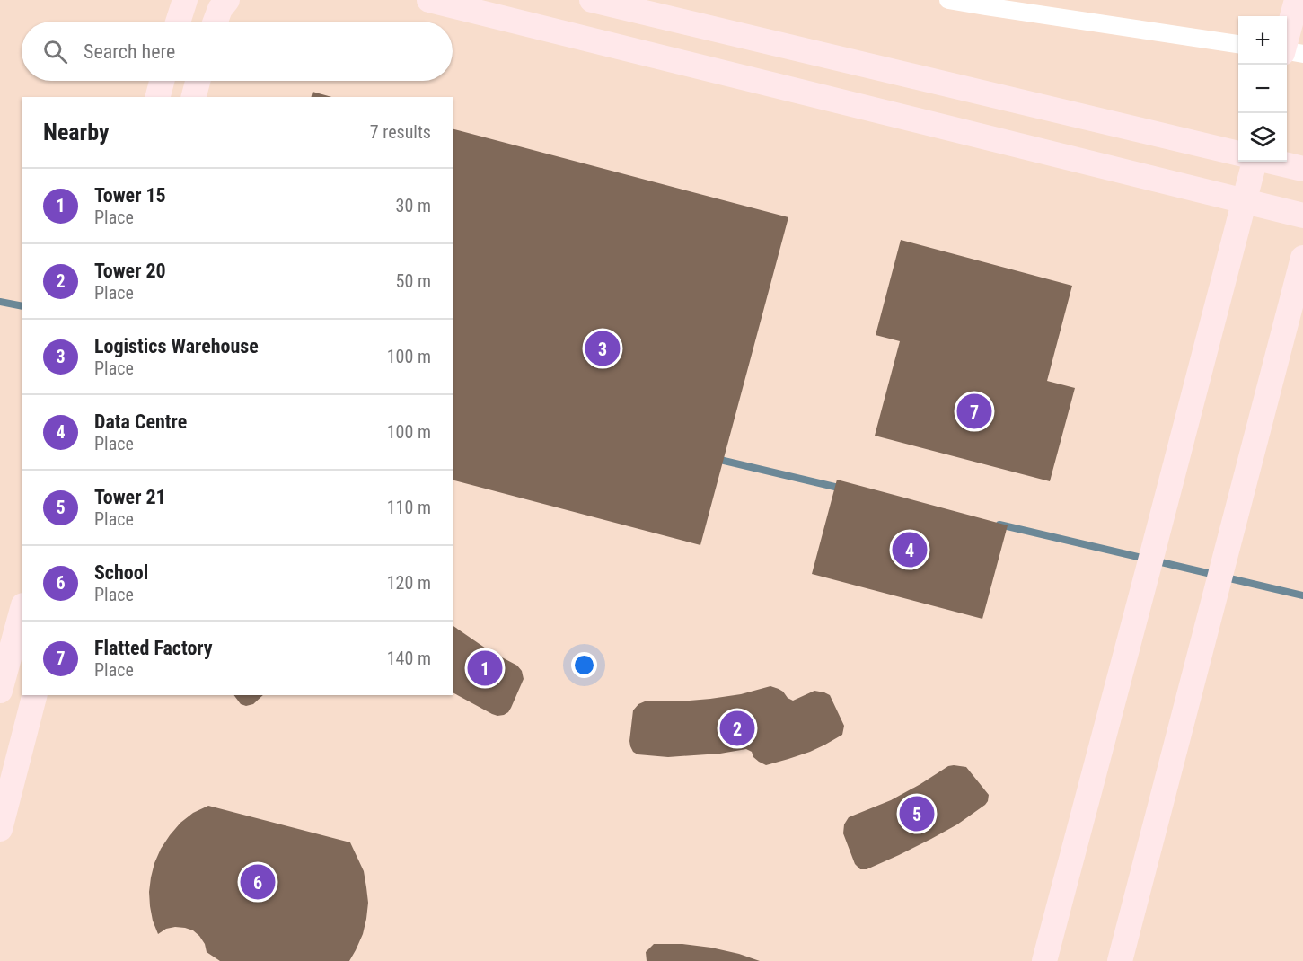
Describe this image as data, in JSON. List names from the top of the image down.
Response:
{
  "page": {
    "map_buttons": ["+", "−"],
    "search": "Search here",
    "heading": ["Nearby", "7 results"],
    "list": [
      {
        "mark": "1",
        "name": "Tower 15",
        "note": "Place",
        "value": "30 m"
      },
      {
        "mark": "2",
        "name": "Tower 20",
        "note": "Place",
        "value": "50 m"
      },
      {
        "mark": "3",
        "name": "Logistics Warehouse",
        "note": "Place",
        "value": "100 m"
      },
      {
        "mark": "4",
        "name": "Data Centre",
        "note": "Place",
        "value": "100 m"
      },
      {
        "mark": "5",
        "name": "Tower 21",
        "note": "Place",
        "value": "110 m"
      },
      {
        "mark": "6",
        "name": "School",
        "note": "Place",
        "value": "120 m"
      },
      {
        "mark": "7",
        "name": "Flatted Factory",
        "note": "Place",
        "value": "140 m"
      }
    ],
    "pins": [
      "3",
      "7",
      "4",
      "1",
      "2",
      "5",
      "6"
    ]
  }
}
